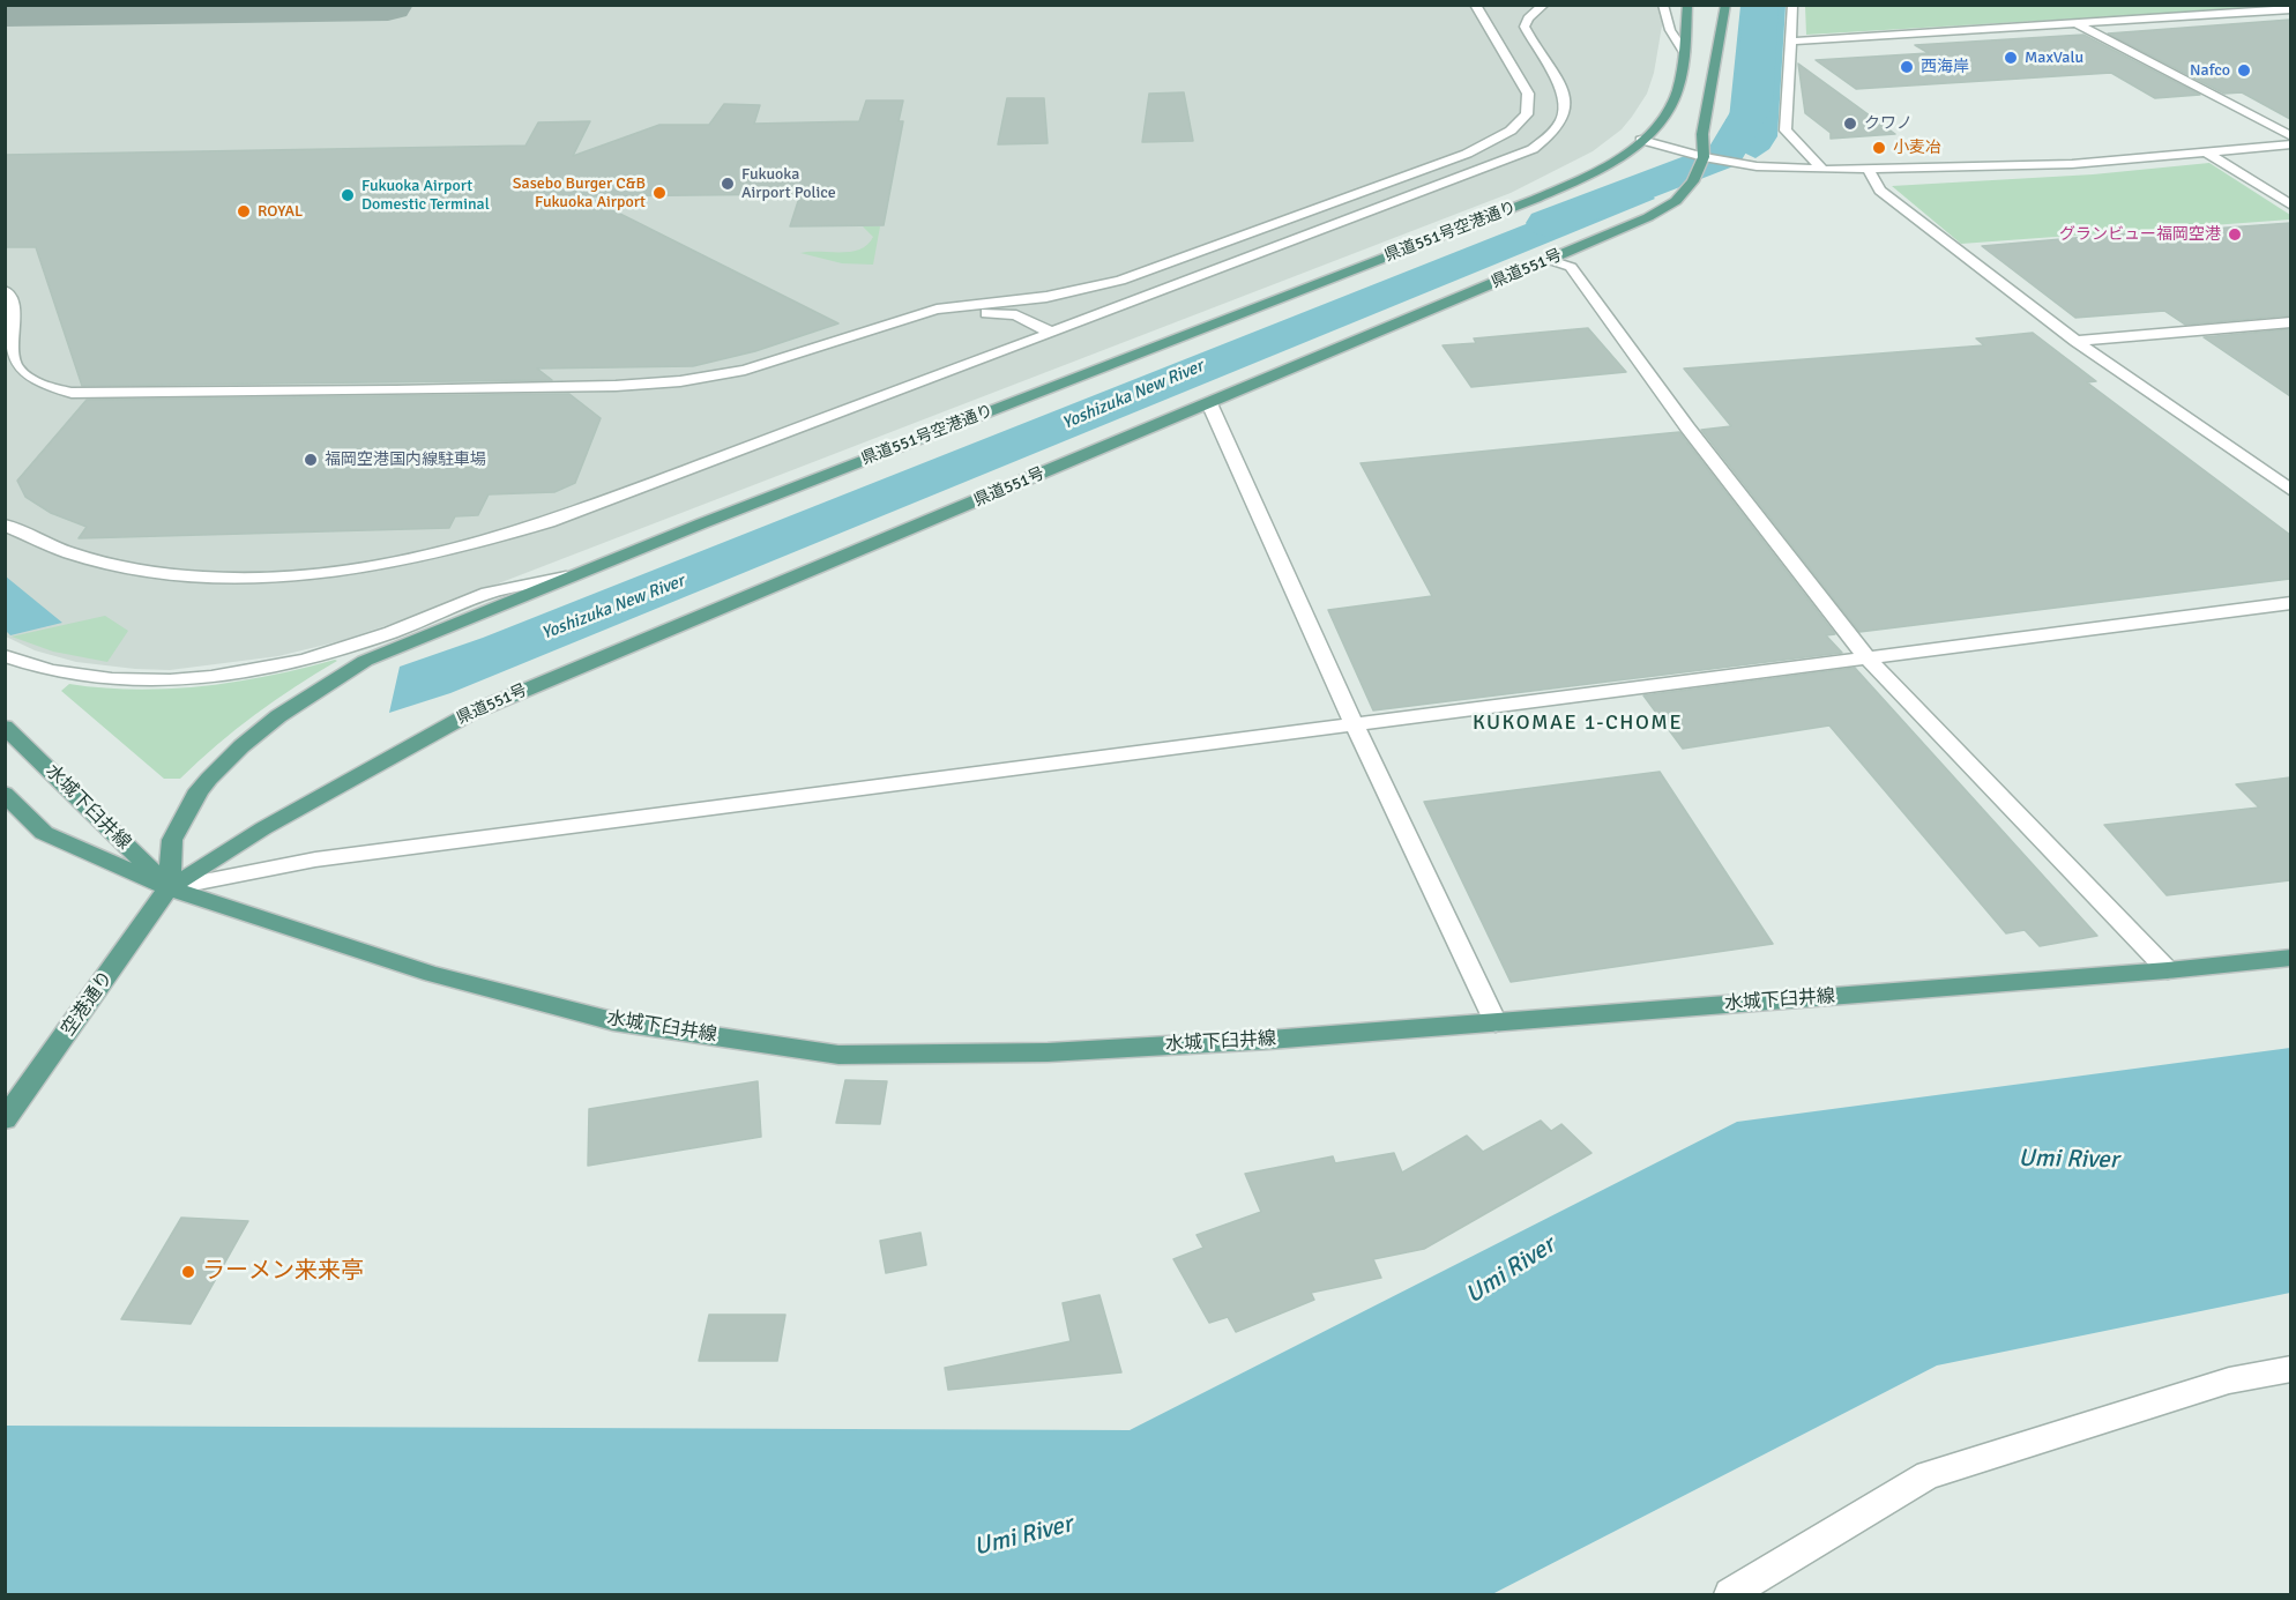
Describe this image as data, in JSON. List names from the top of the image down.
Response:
{
  "streets": {
    "main road": [
      "県道551号空港通り",
      "県道551号",
      "水城下臼井線",
      "空港通り"
    ]
  },
  "crossings": [
    ["県道551号空港通り", "県道551号"],
    ["県道551号空港通り", "水城下臼井線"],
    ["県道551号空港通り", "空港通り"],
    ["県道551号", "水城下臼井線"],
    ["県道551号", "空港通り"],
    ["水城下臼井線", "空港通り"]
  ],
  "districts": ["KUKOMAE 1-CHOME"],
  "water": ["Yoshizuka New River", "Umi River"],
  "places": [
    "MaxValu",
    "西海岸",
    "Nafco",
    "クワノ",
    "小麦冶",
    "Fukuoka Airport Police",
    "Sasebo Burger C&B Fukuoka Airport",
    "Fukuoka Airport Domestic Terminal",
    "ROYAL",
    "グランビュー福岡空港",
    "福岡空港国内線駐車場",
    "ラーメン来来亭"
  ]
}
